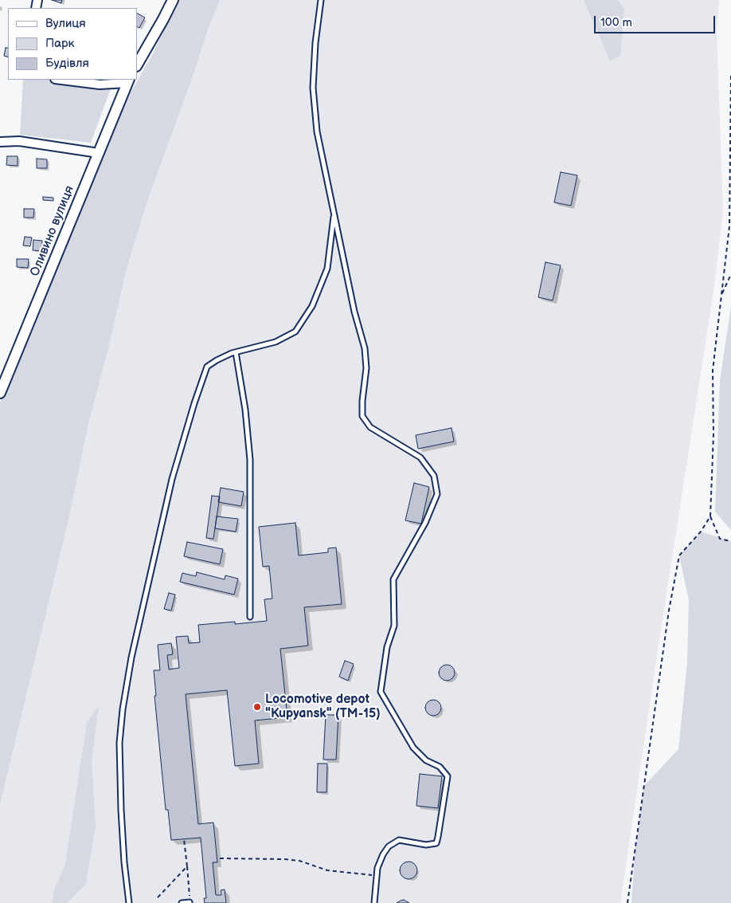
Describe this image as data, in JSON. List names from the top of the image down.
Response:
{
  "streets": {
    "street": ["Оливино вулиця"]
  },
  "places": ["Locomotive depot \"Kupyansk\" (TM-15)"],
  "legend": ["Вулиця", "Парк", "Будівля"],
  "scale_bar": "100 m"
}
